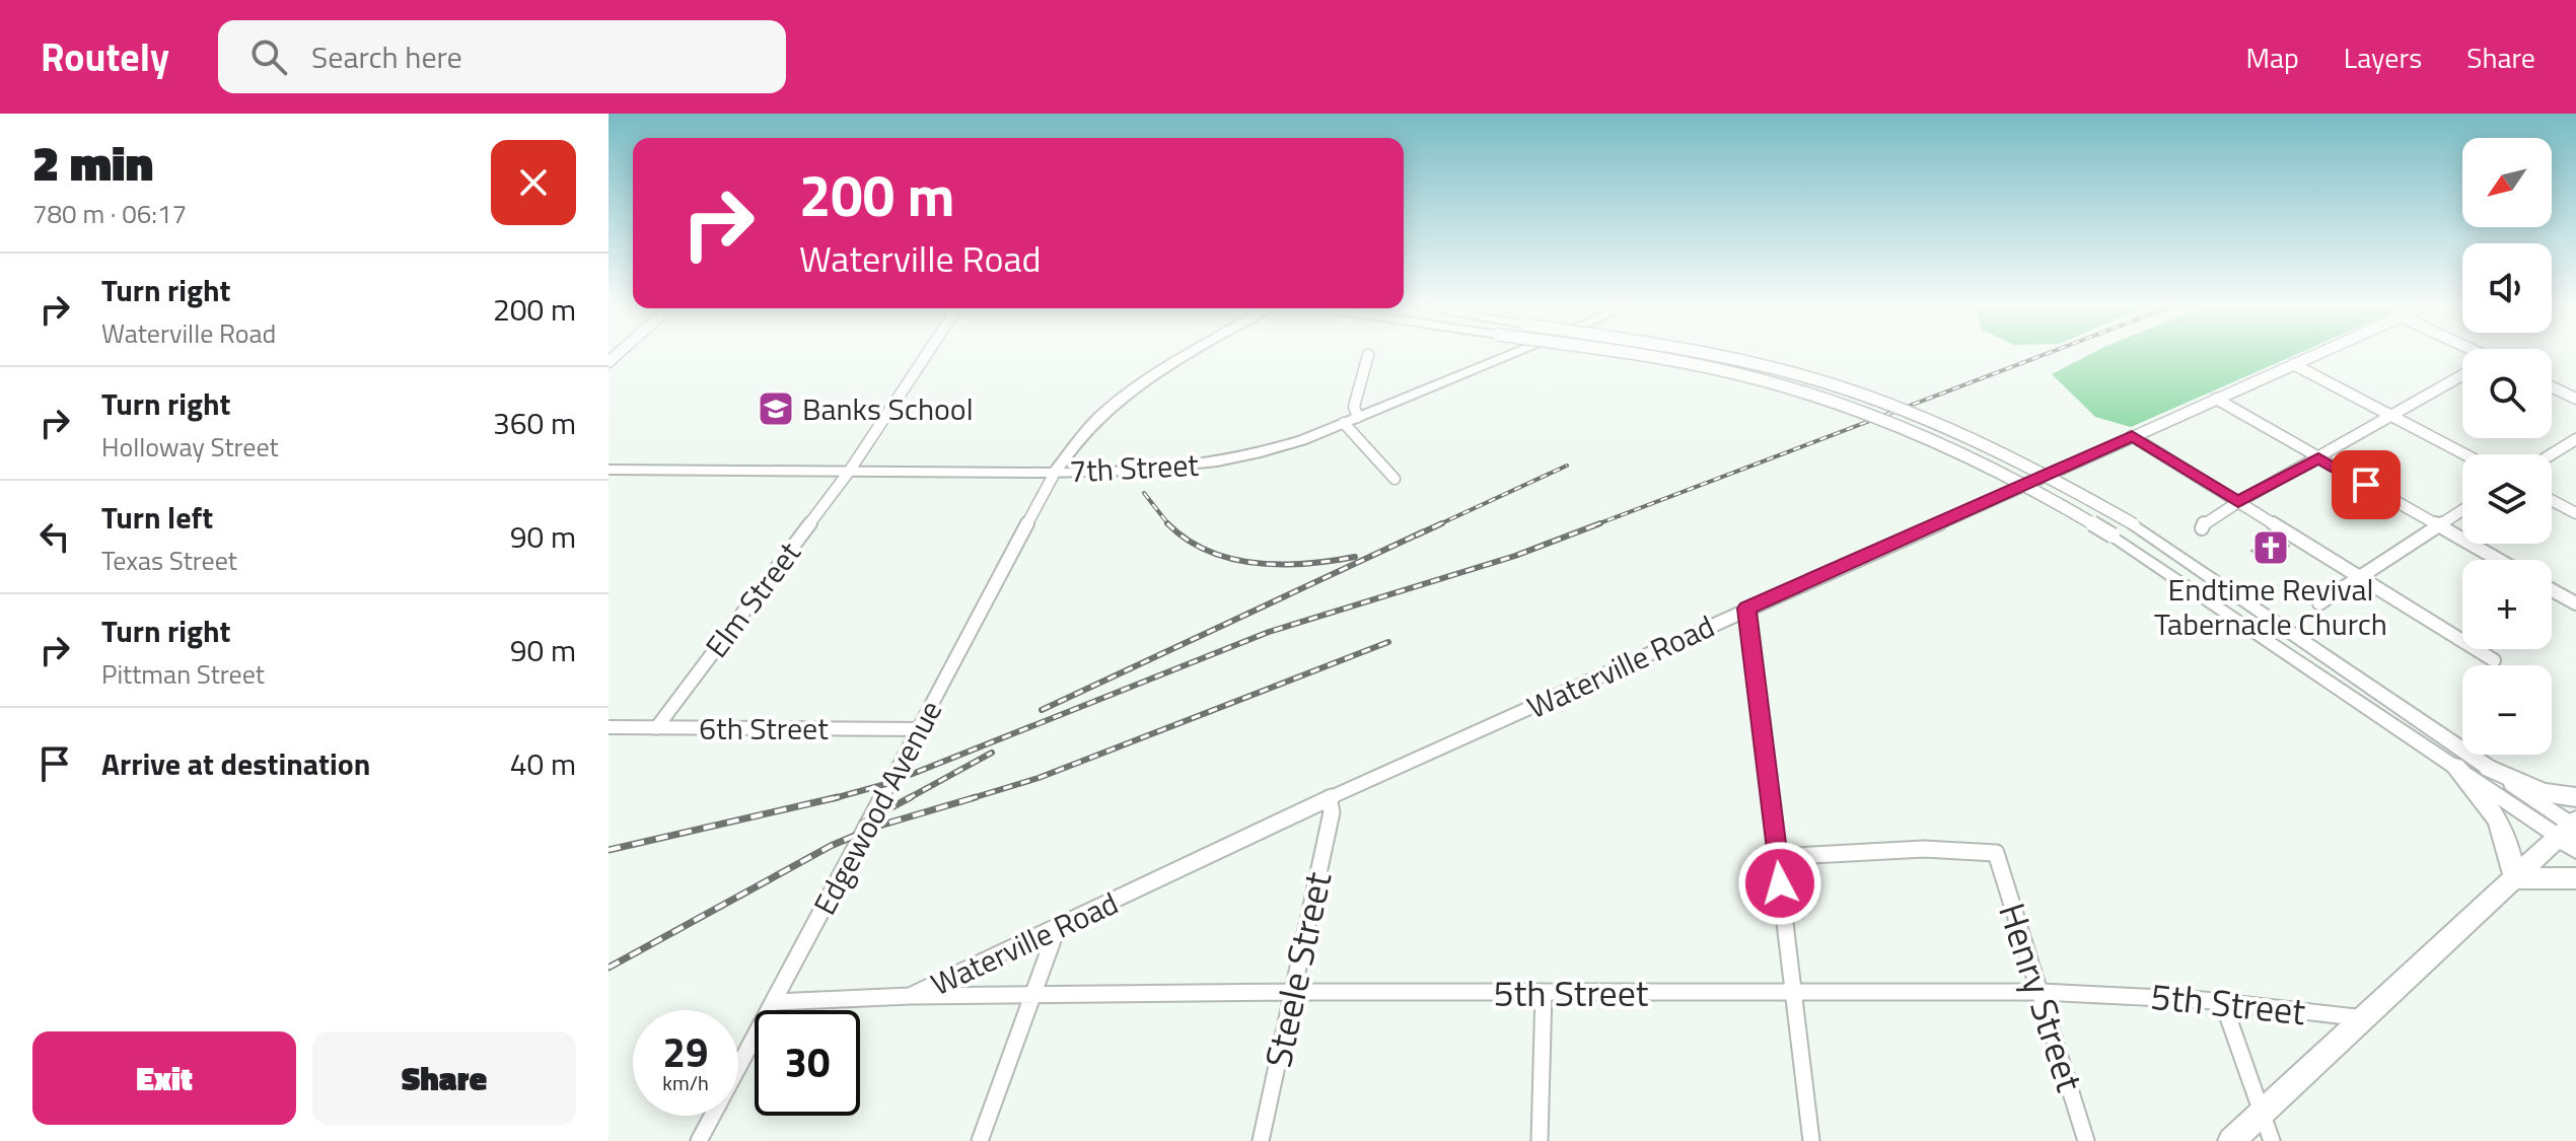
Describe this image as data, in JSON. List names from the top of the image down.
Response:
{
  "streets": {
    "street": [
      "7th Street",
      "Elm Street",
      "Waterville Road",
      "6th Street",
      "Edgewood Avenue",
      "Steele Street",
      "5th Street",
      "Henry Street"
    ]
  },
  "crossings": [
    ["7th Street", "Elm Street"],
    ["7th Street", "Edgewood Avenue"],
    ["Elm Street", "6th Street"],
    ["Waterville Road", "Steele Street"],
    ["Waterville Road", "5th Street"],
    ["6th Street", "Edgewood Avenue"],
    ["Edgewood Avenue", "5th Street"],
    ["Steele Street", "5th Street"],
    ["5th Street", "Henry Street"]
  ],
  "places": {
    "school or university": ["Banks School"],
    "church": ["Endtime Revival Tabernacle Church"]
  },
  "north": "bottom left",
  "page": {
    "header": "Routely",
    "search": "Search here",
    "nav": ["Map", "Layers", "Share"],
    "heading": ["2 min", "780 m · 06:17"],
    "map_buttons": ["+", "−"],
    "turn": ["200 m", "Waterville Road"],
    "list": [
      {
        "name": "Turn right",
        "note": "Waterville Road",
        "value": "200 m"
      },
      {
        "name": "Turn right",
        "note": "Holloway Street",
        "value": "360 m"
      },
      {
        "name": "Turn left",
        "note": "Texas Street",
        "value": "90 m"
      },
      {
        "name": "Turn right",
        "note": "Pittman Street",
        "value": "90 m"
      },
      {
        "name": "Arrive at destination",
        "value": "40 m"
      }
    ],
    "speed": "29 km/h",
    "limit": "30",
    "buttons": ["Exit", "Share"]
  }
}
